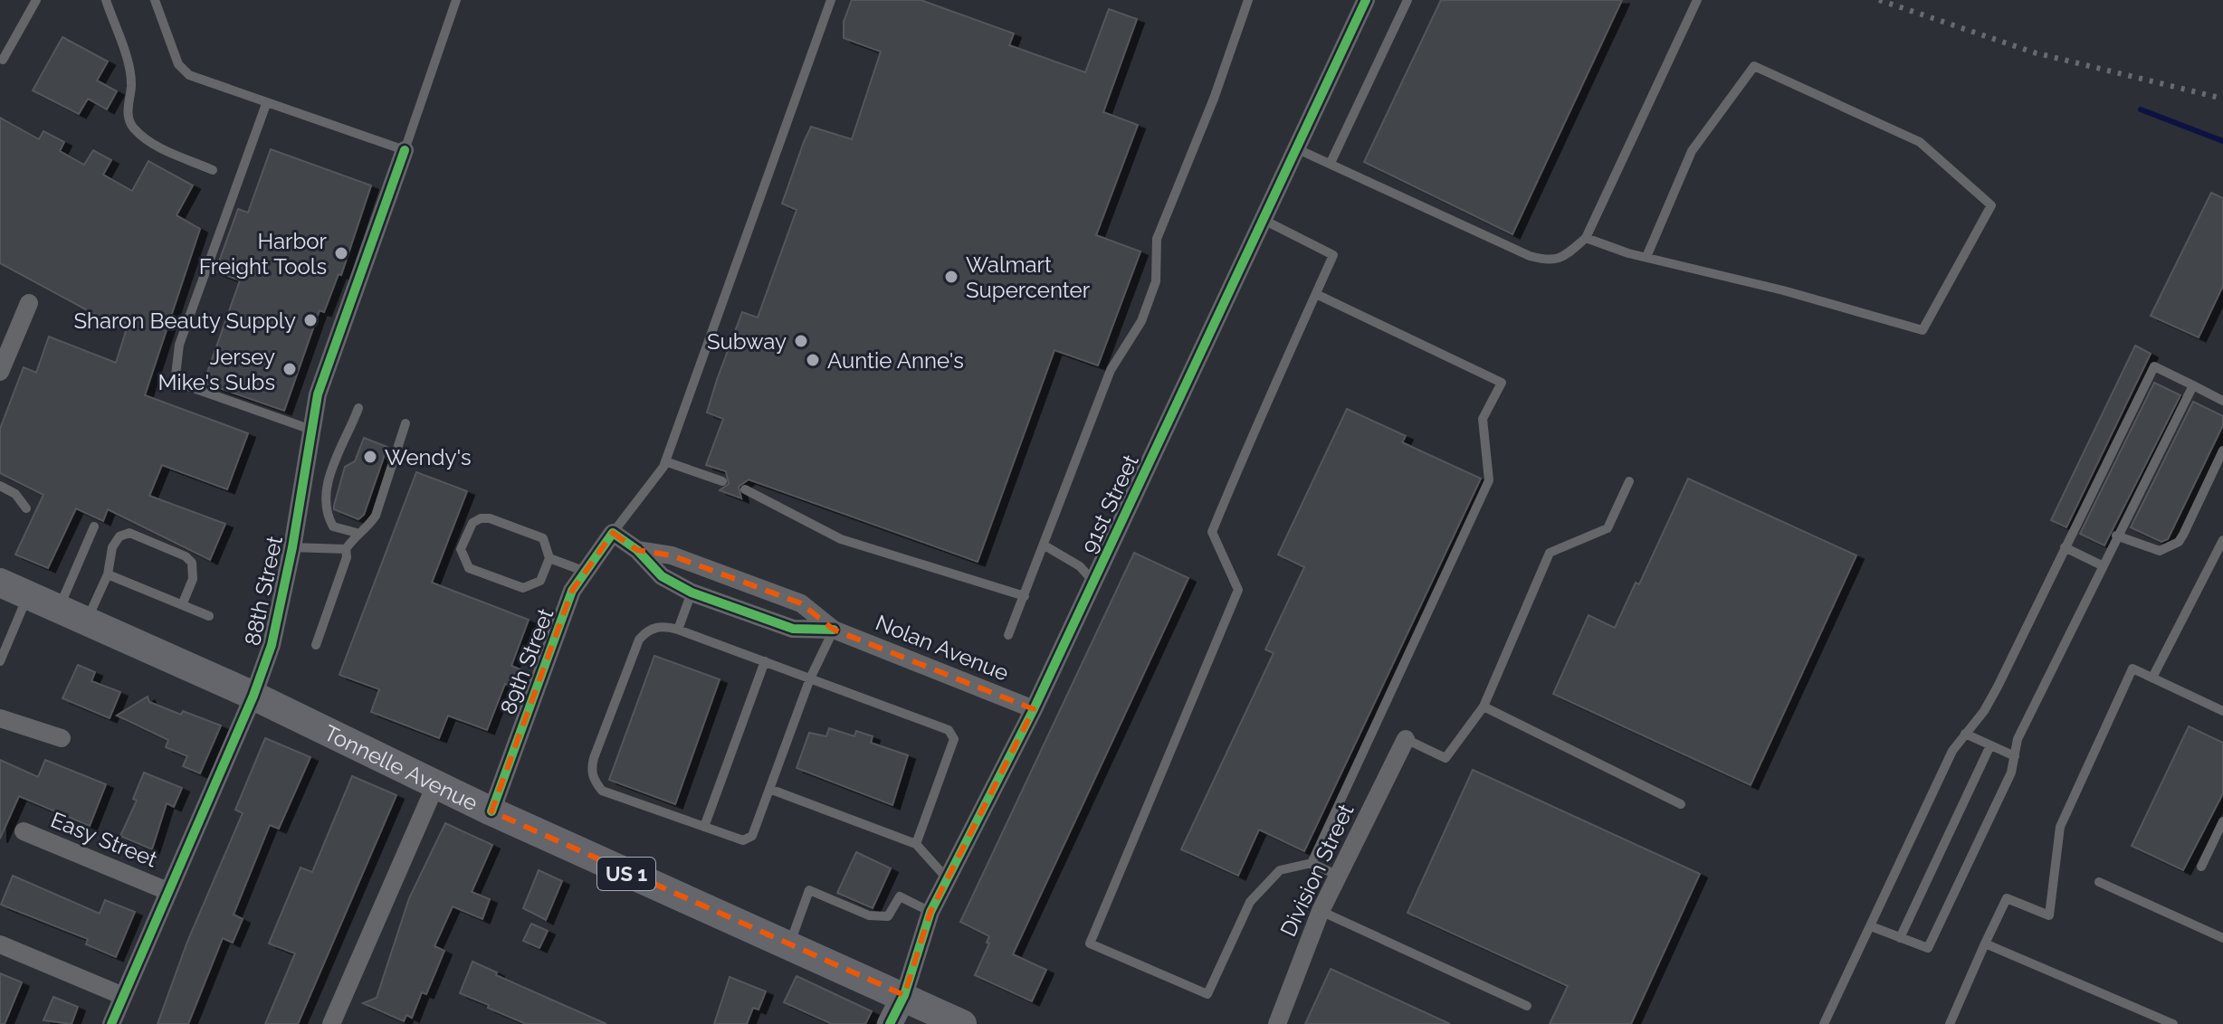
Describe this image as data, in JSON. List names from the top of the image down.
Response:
{
  "streets": {
    "main road": ["Tonnelle Avenue", "US 1"],
    "street": [
      "91st Street",
      "88th Street",
      "Nolan Avenue",
      "89th Street",
      "Easy Street",
      "Division Street"
    ]
  },
  "crossings": [
    ["91st Street", "Nolan Avenue"],
    ["91st Street", "Tonnelle Avenue"],
    ["88th Street", "Tonnelle Avenue"],
    ["88th Street", "Easy Street"],
    ["Nolan Avenue", "89th Street"],
    ["89th Street", "Tonnelle Avenue"]
  ],
  "places": [
    "Harbor Freight Tools",
    "Walmart Supercenter",
    "Sharon Beauty Supply",
    "Subway",
    "Auntie Anne's",
    "Jersey Mike's Subs",
    "Wendy's"
  ]
}
